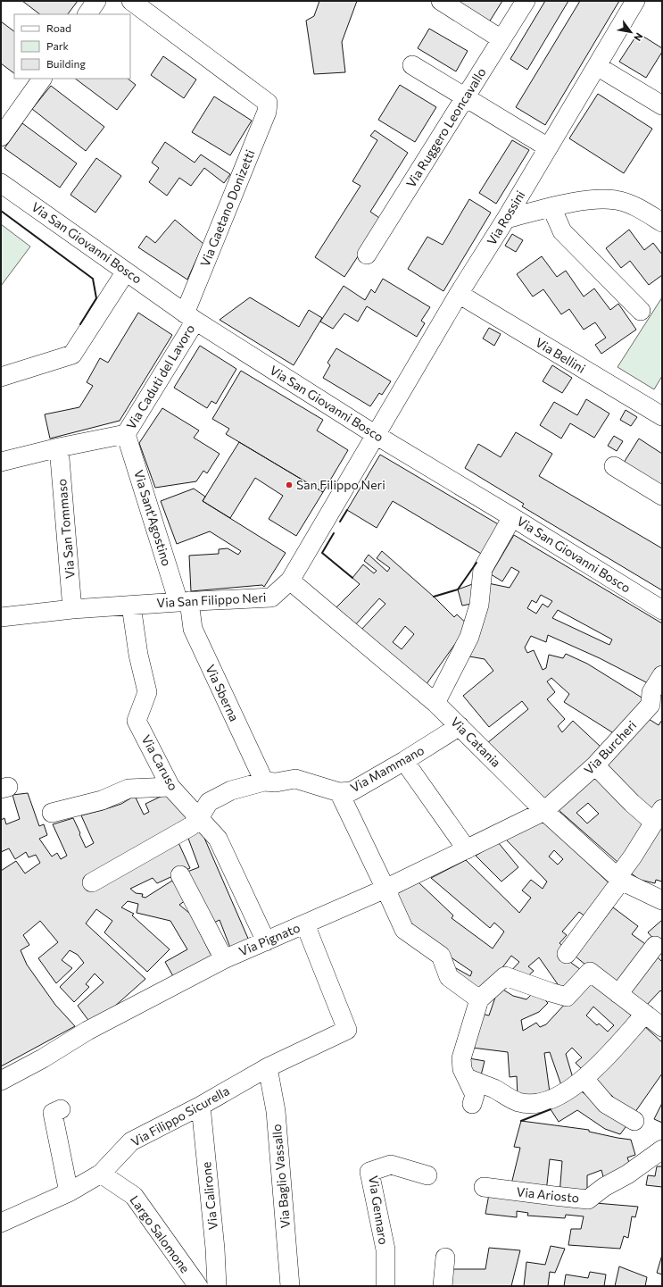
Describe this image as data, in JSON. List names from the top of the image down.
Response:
{
  "streets": {
    "street": [
      "Via Ruggero Leoncavallo",
      "Via Gaetano Donizetti",
      "Via Rossini",
      "Via San Giovanni Bosco",
      "Via Bellini",
      "Via Caduti del Lavoro",
      "Via Sant'Agostino",
      "Via San Tommaso",
      "Via San Filippo Neri",
      "Via Sberna",
      "Via Catania",
      "Via Burcheri",
      "Via Caruso",
      "Via Mammano",
      "Via Pignato",
      "Via Filippo Sicurella",
      "Via Baglio Vassallo",
      "Via Ariosto",
      "Via Calirone",
      "Via Gennaro",
      "Largo Salomone"
    ]
  },
  "crossings": [
    ["Via Gaetano Donizetti", "Via San Giovanni Bosco"],
    ["Via Gaetano Donizetti", "Via Caduti del Lavoro"],
    ["Via Rossini", "Via San Giovanni Bosco"],
    ["Via Rossini", "Via Bellini"],
    ["Via Rossini", "Via San Filippo Neri"],
    ["Via San Giovanni Bosco", "Via Caduti del Lavoro"],
    ["Via San Giovanni Bosco", "Via San Filippo Neri"],
    ["Via Caduti del Lavoro", "Via Sant'Agostino"],
    ["Via Caduti del Lavoro", "Via San Tommaso"],
    ["Via Sant'Agostino", "Via San Filippo Neri"],
    ["Via Sant'Agostino", "Via Sberna"],
    ["Via San Tommaso", "Via San Filippo Neri"],
    ["Via San Filippo Neri", "Via Sberna"],
    ["Via San Filippo Neri", "Via Catania"],
    ["Via San Filippo Neri", "Via Caruso"],
    ["Via Sberna", "Via Mammano"],
    ["Via Catania", "Via Burcheri"],
    ["Via Catania", "Via Mammano"],
    ["Via Catania", "Via Pignato"],
    ["Via Burcheri", "Via Pignato"],
    ["Via Caruso", "Via Mammano"],
    ["Via Caruso", "Via Pignato"],
    ["Via Pignato", "Via Filippo Sicurella"],
    ["Via Filippo Sicurella", "Via Baglio Vassallo"],
    ["Via Filippo Sicurella", "Via Calirone"],
    ["Via Filippo Sicurella", "Largo Salomone"]
  ],
  "places": ["San Filippo Neri"],
  "legend": ["Road", "Park", "Building"],
  "north": "bottom right"
}
